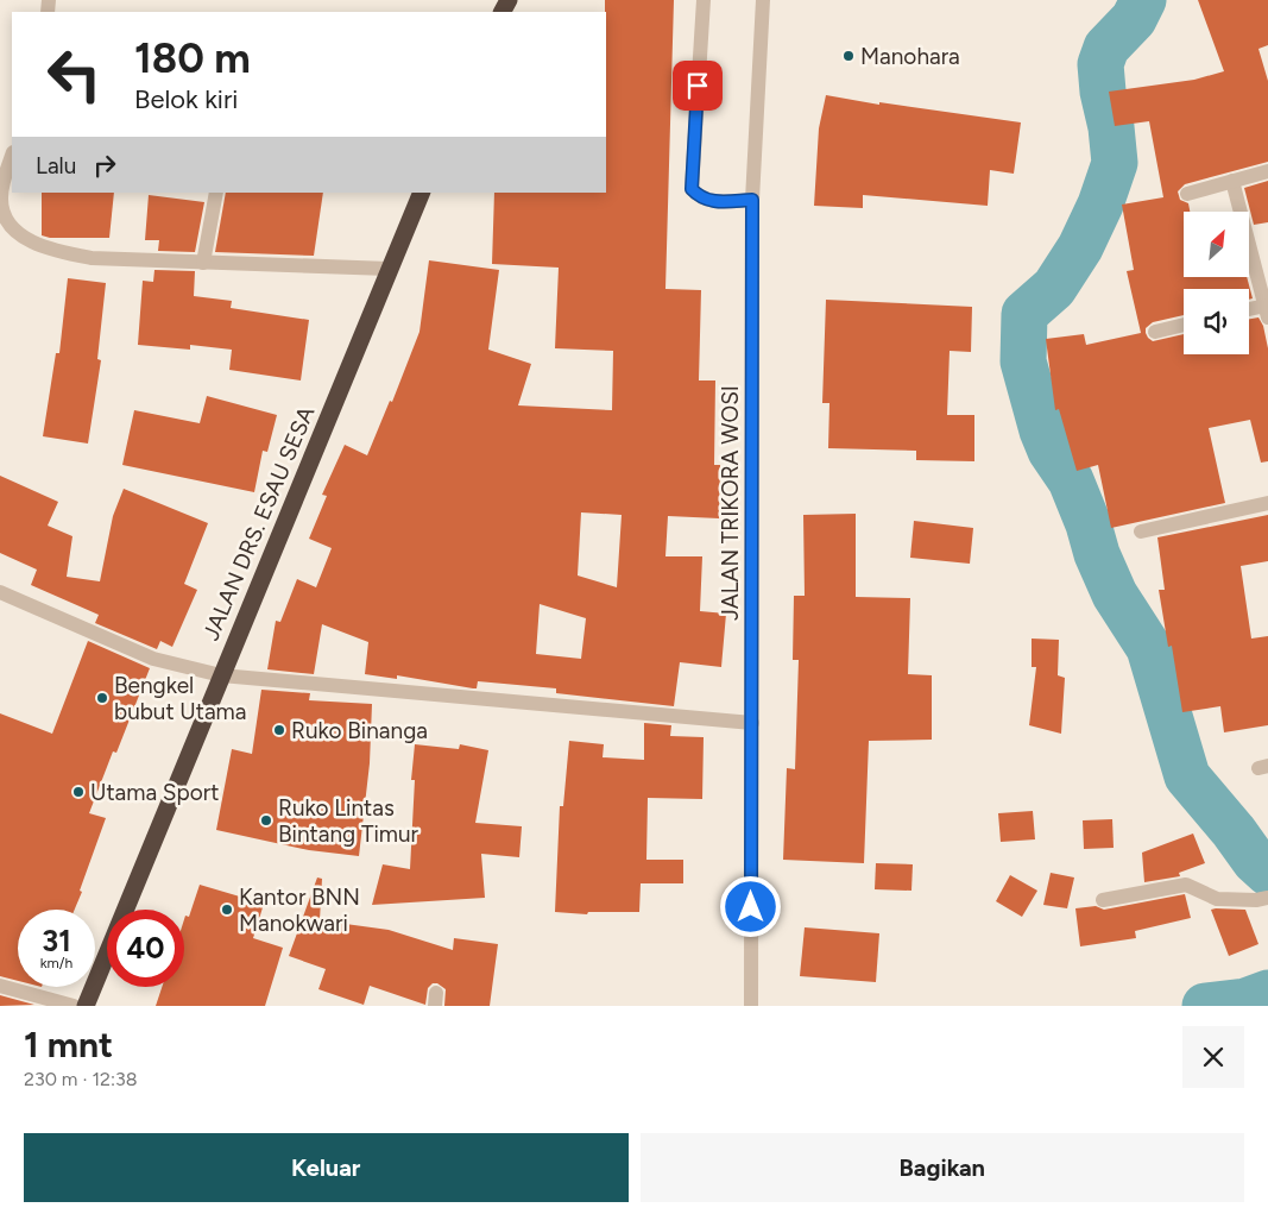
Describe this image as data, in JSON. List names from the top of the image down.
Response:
{
  "streets": {
    "highway": ["JALAN DRS. ESAU SESA"],
    "street": ["JALAN TRIKORA WOSI"]
  },
  "places": [
    "Manohara",
    "Bengkel bubut Utama",
    "Ruko Binanga",
    "Utama Sport",
    "Ruko Lintas Bintang Timur",
    "Kantor BNN Manokwari"
  ],
  "north": "top right",
  "page": {
    "turn": ["180 m", "Belok kiri"],
    "then": "Lalu",
    "speed": "31 km/h",
    "limit": "40",
    "heading": ["1 mnt", "230 m · 12:38"],
    "buttons": ["Keluar", "Bagikan"]
  }
}
